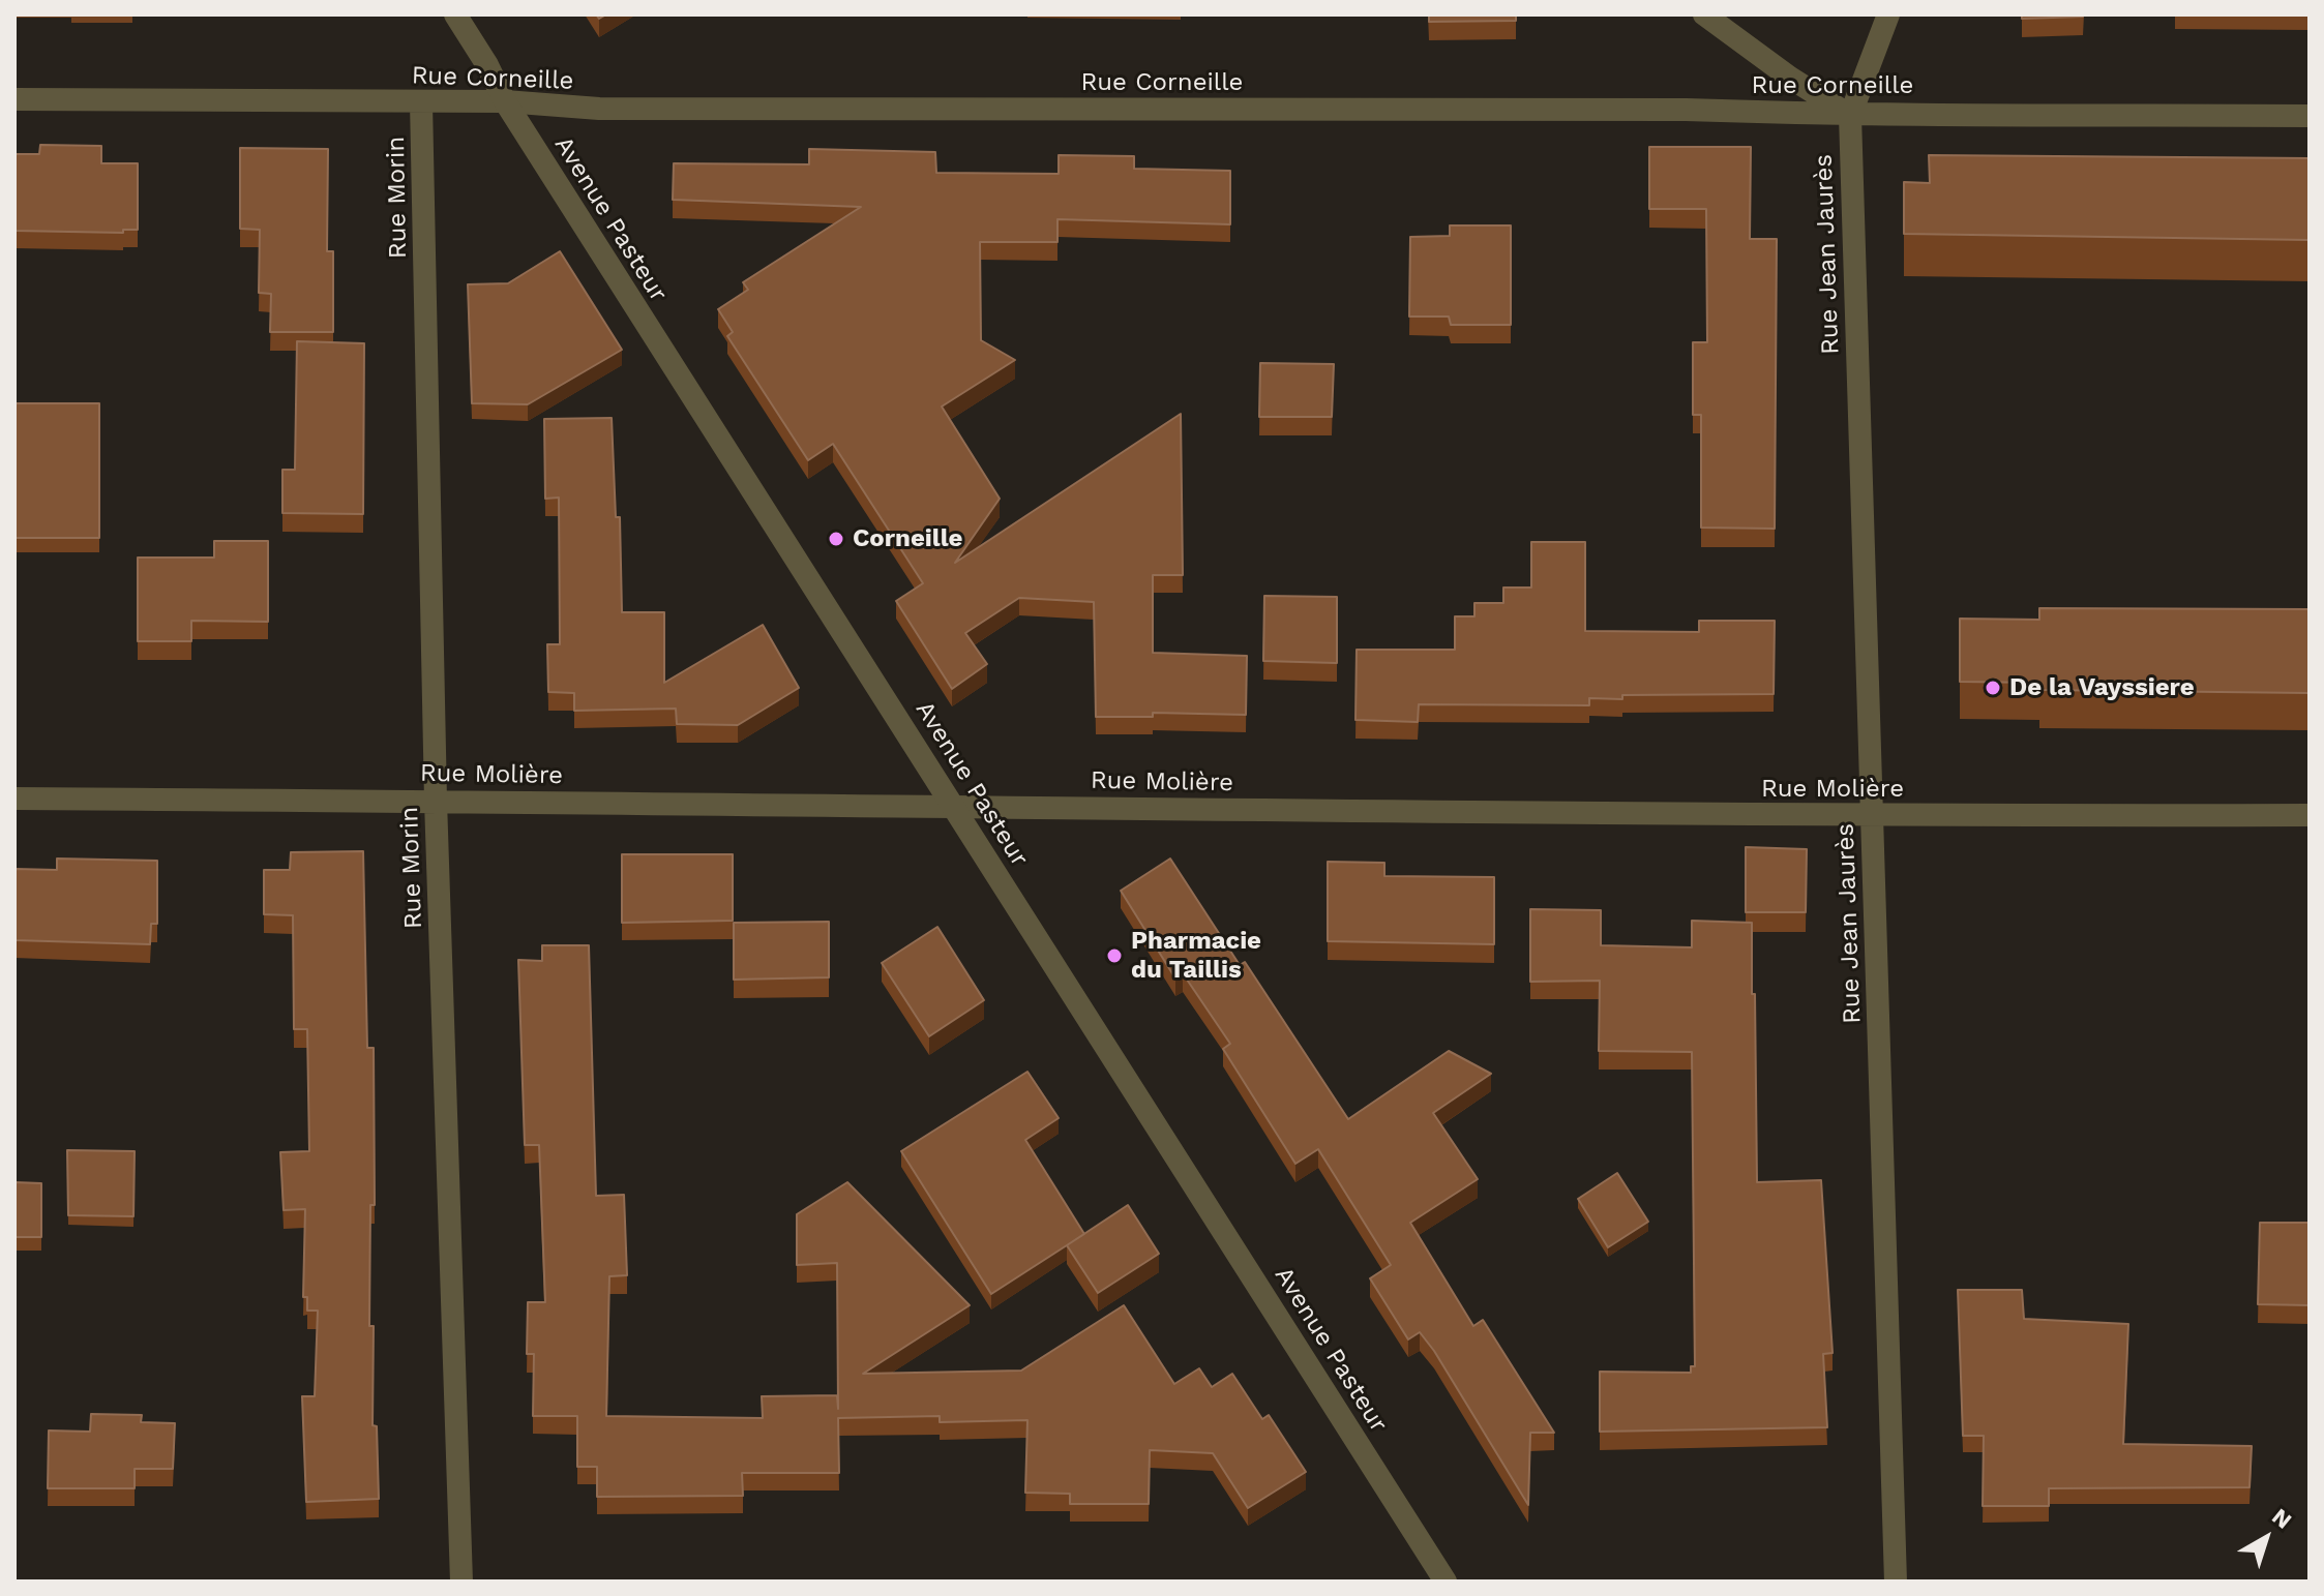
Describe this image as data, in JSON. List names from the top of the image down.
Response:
{
  "streets": {
    "street": [
      "Rue Corneille",
      "Rue Morin",
      "Avenue Pasteur",
      "Rue Jean Jaurès",
      "Rue Molière"
    ]
  },
  "crossings": [
    ["Rue Corneille", "Rue Morin"],
    ["Rue Corneille", "Avenue Pasteur"],
    ["Rue Corneille", "Rue Jean Jaurès"],
    ["Rue Morin", "Rue Molière"],
    ["Avenue Pasteur", "Rue Molière"],
    ["Rue Jean Jaurès", "Rue Molière"]
  ],
  "places": ["Corneille", "De la Vayssiere", "Pharmacie du Taillis"],
  "north": "top right"
}
